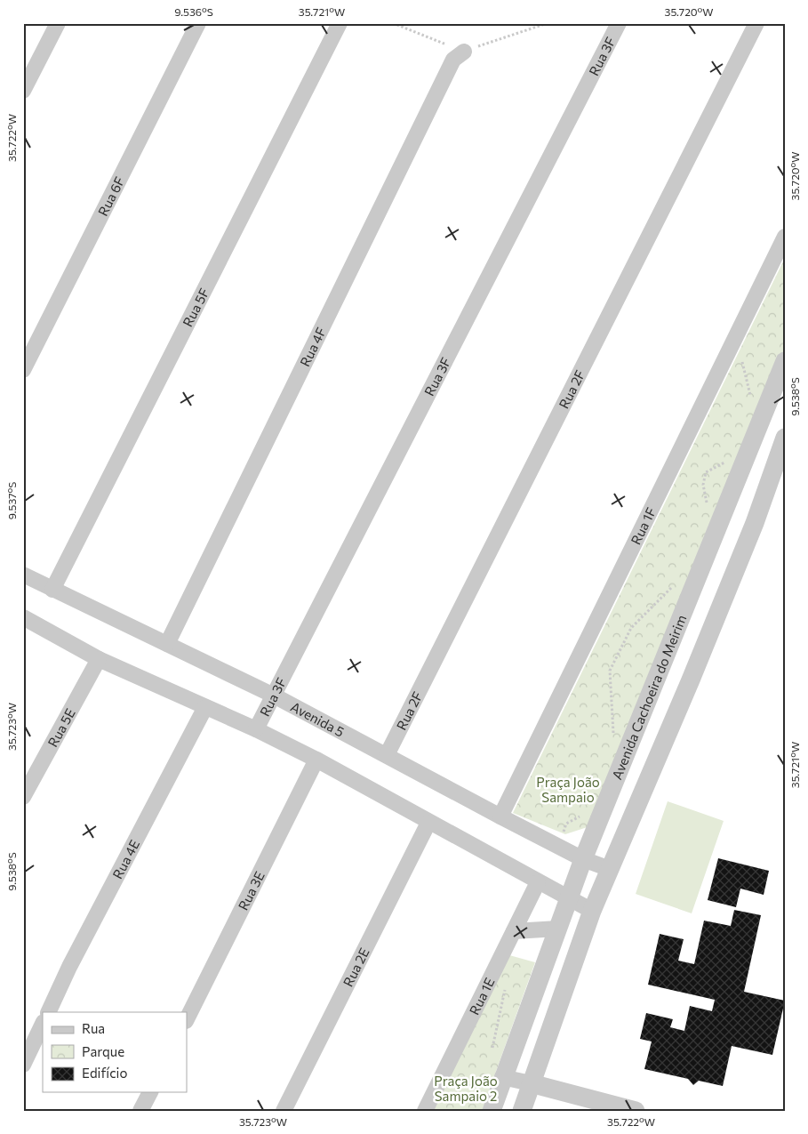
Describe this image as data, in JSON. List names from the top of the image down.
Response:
{
  "streets": {
    "street": [
      "Rua 3F",
      "Rua 6F",
      "Rua 5F",
      "Rua 4F",
      "Rua 2F",
      "Rua 1F",
      "Avenida Cachoeira do Meirim",
      "Avenida 5",
      "Rua 5E",
      "Rua 4E",
      "Rua 3E",
      "Rua 2E",
      "Rua 1E"
    ]
  },
  "crossings": [
    ["Rua 3F", "Avenida 5"],
    ["Rua 5F", "Avenida 5"],
    ["Rua 4F", "Avenida 5"],
    ["Rua 2F", "Avenida 5"],
    ["Rua 1F", "Avenida 5"],
    ["Avenida Cachoeira do Meirim", "Avenida 5"]
  ],
  "parks": ["Praça João Sampaio", "Praça João Sampaio 2"],
  "legend": ["Rua", "Parque", "Edifício"],
  "coordinates": [
    "9.536°S",
    "35.721°W",
    "35.720°W",
    "35.722°W",
    "9.538°S",
    "9.537°S",
    "35.723°W"
  ]
}
